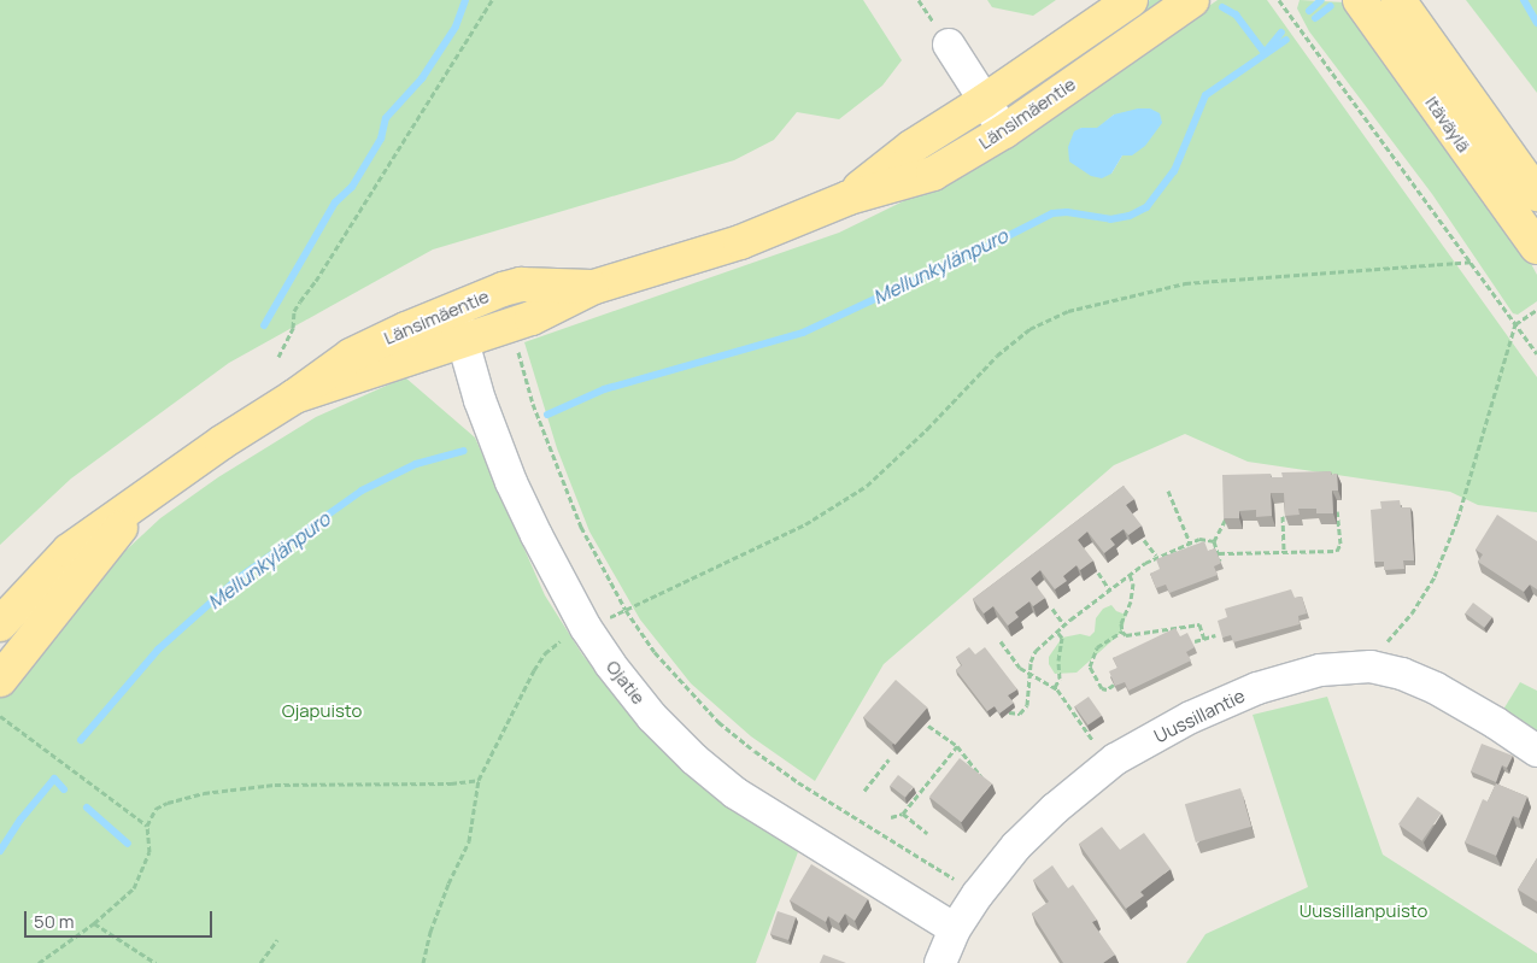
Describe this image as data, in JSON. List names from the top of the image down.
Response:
{
  "streets": {
    "main road": ["Länsimäentie", "Itäväylä"],
    "street": ["Ojatie", "Uussillantie"]
  },
  "crossings": [
    ["Länsimäentie", "Ojatie"],
    ["Ojatie", "Uussillantie"]
  ],
  "water": ["Mellunkylänpuro"],
  "parks": ["Ojapuisto", "Uussillanpuisto"],
  "scale_bar": "50 m"
}
